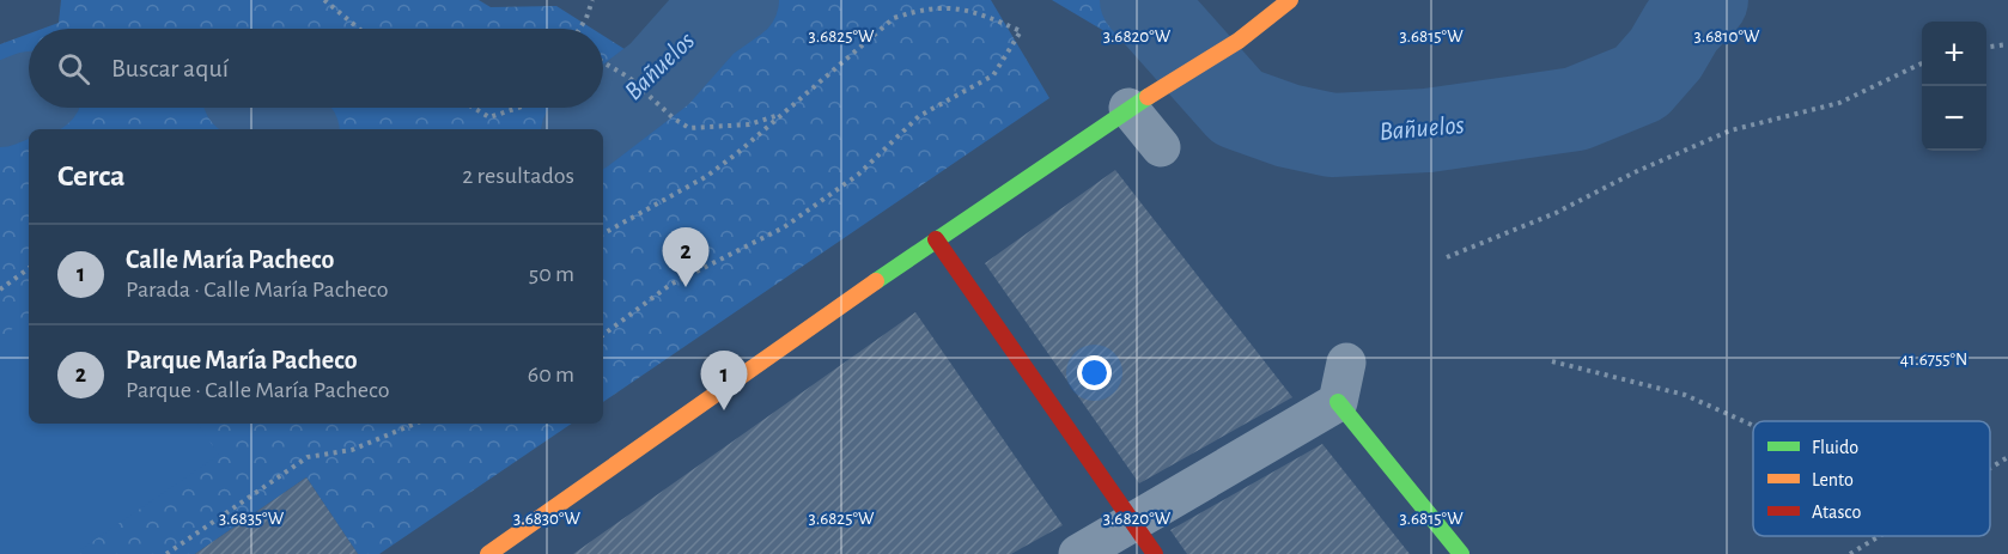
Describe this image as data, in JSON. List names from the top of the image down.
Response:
{
  "water": ["Bañuelos"],
  "legend": ["Fluido", "Lento", "Atasco"],
  "page": {
    "map_buttons": ["+", "−"],
    "search": "Buscar aquí",
    "heading": ["Cerca", "2 resultados"],
    "list": [
      {
        "mark": "1",
        "name": "Calle María Pacheco",
        "note": "Parada · Calle María Pacheco",
        "value": "50 m"
      },
      {
        "mark": "2",
        "name": "Parque María Pacheco",
        "note": "Parque · Calle María Pacheco",
        "value": "60 m"
      }
    ],
    "pins": ["2", "1"]
  },
  "coordinates": [
    "3.6825°W",
    "3.6820°W",
    "3.6815°W",
    "3.6810°W",
    "41.6755°N",
    "3.6835°W",
    "3.6830°W"
  ]
}
